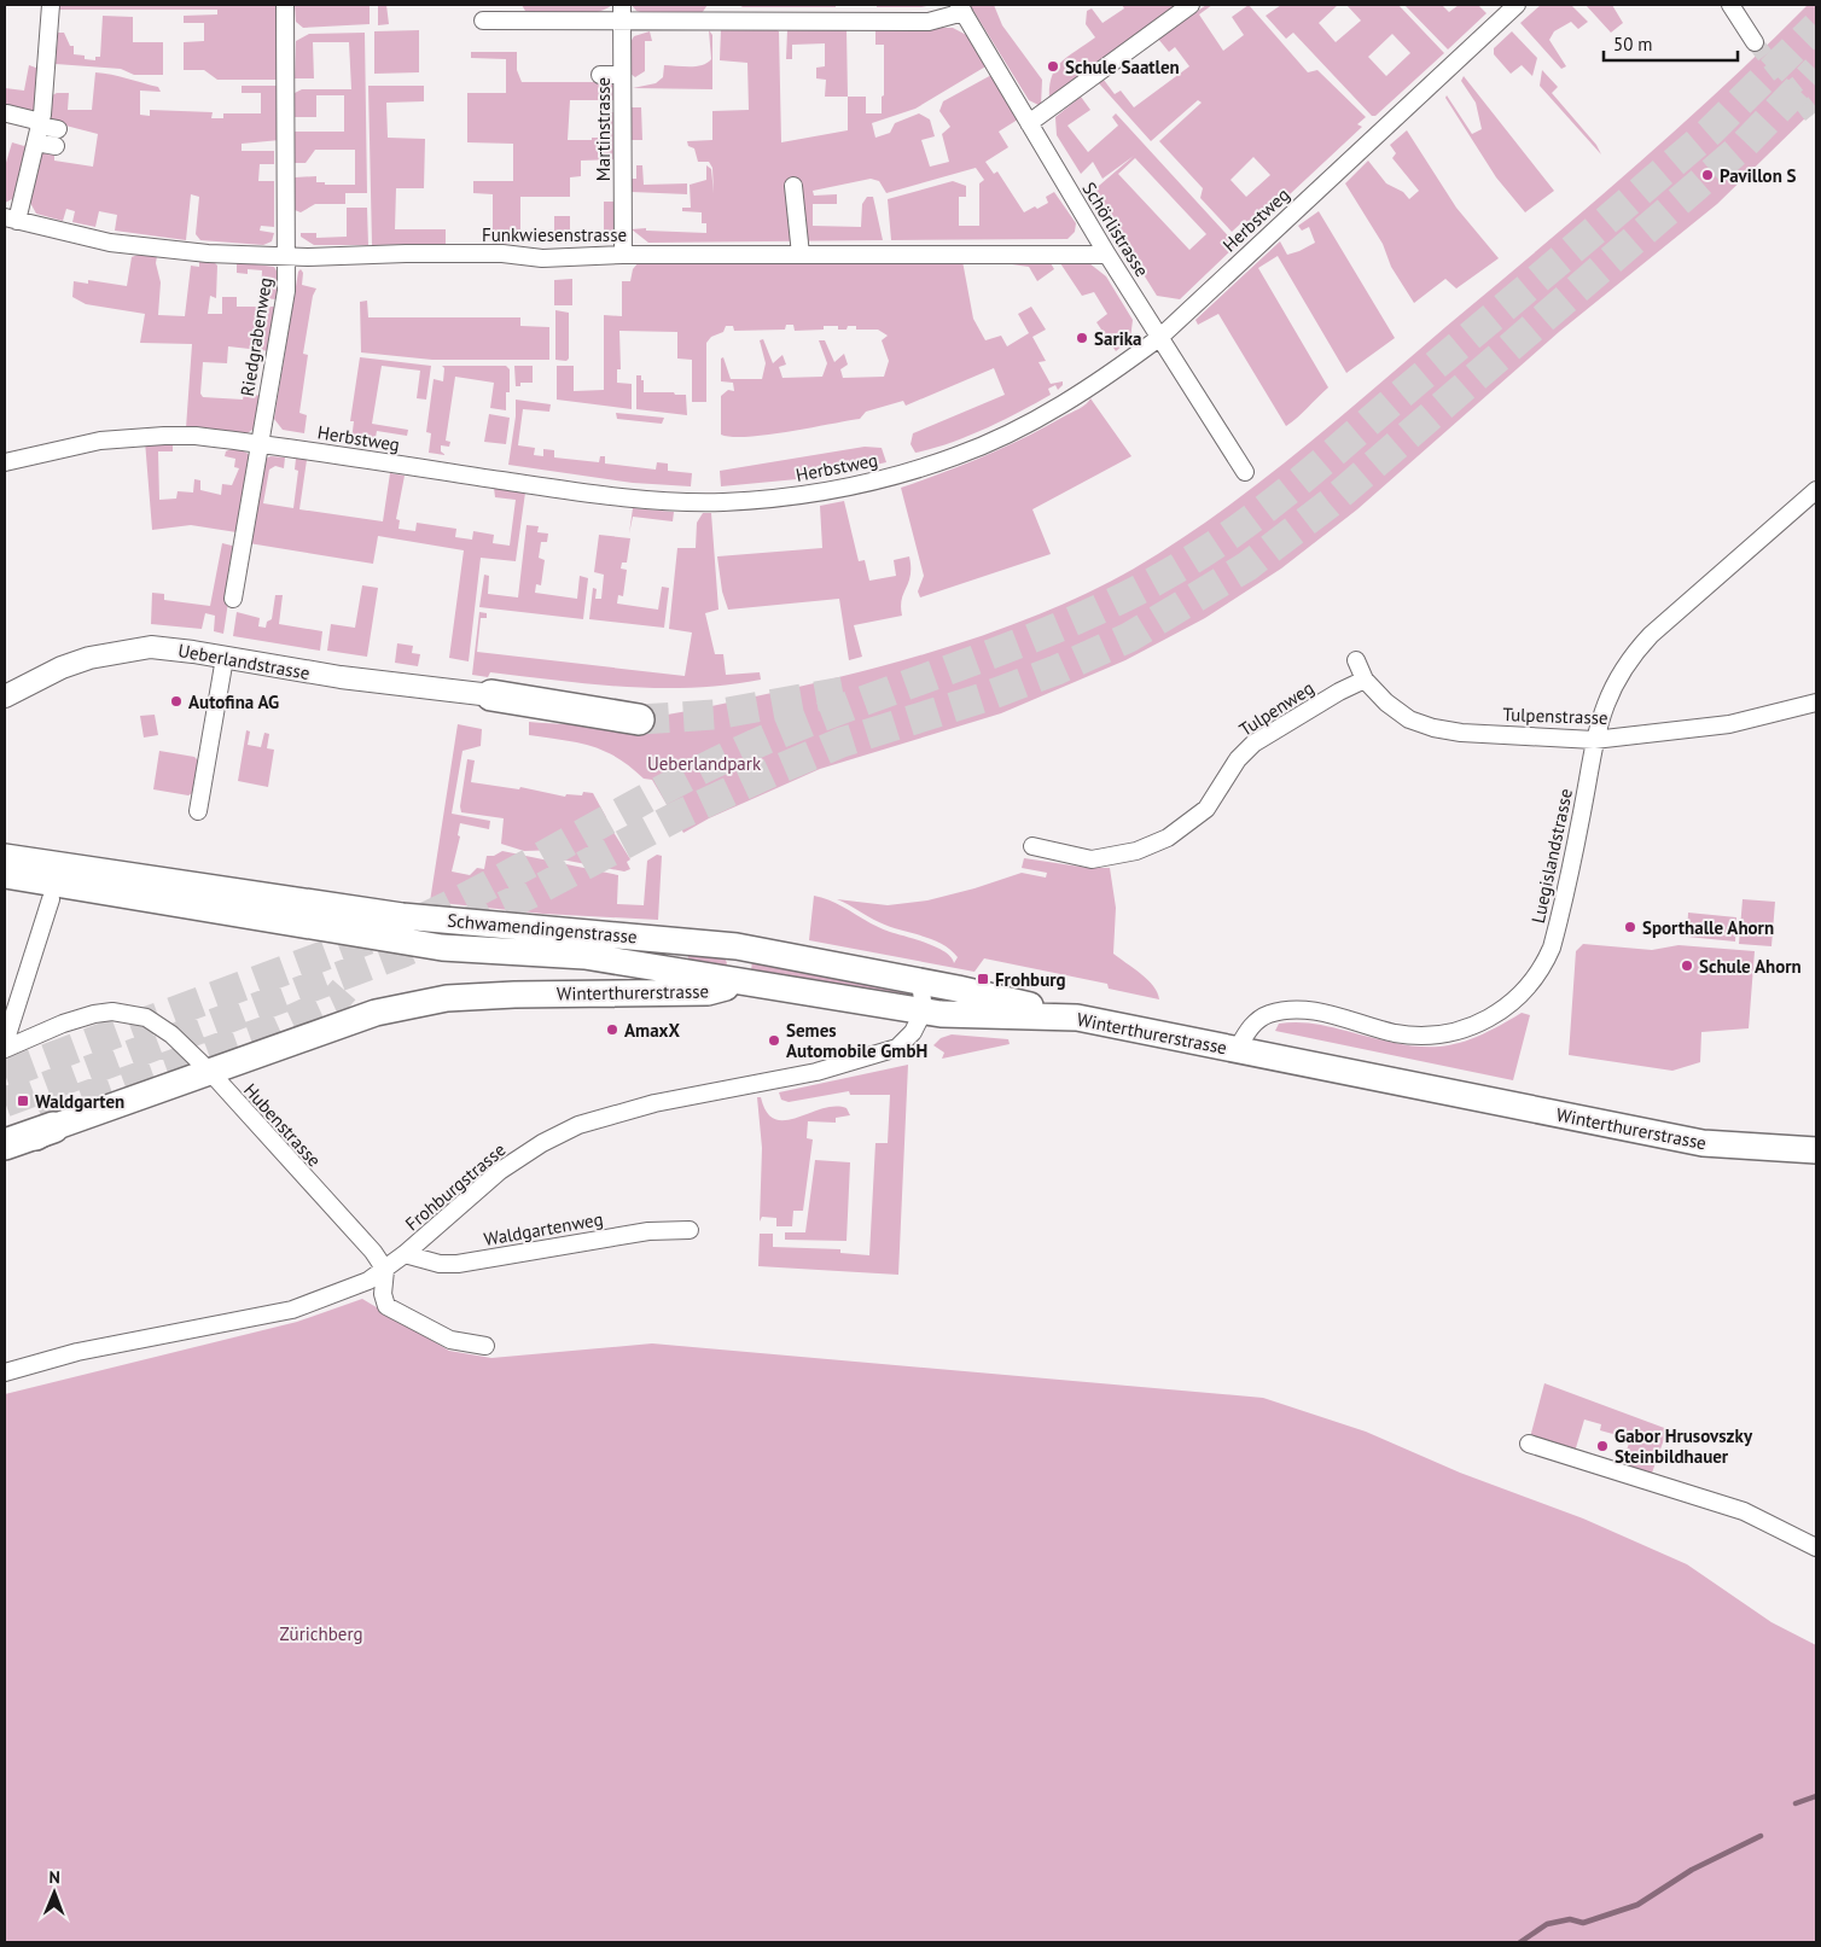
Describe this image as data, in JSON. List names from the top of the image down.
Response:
{
  "streets": {
    "main road": ["Schwamendingenstrasse", "Winterthurerstrasse"],
    "street": [
      "Martinstrasse",
      "Herbstweg",
      "Schörlistrasse",
      "Funkwiesenstrasse",
      "Riedgrabenweg",
      "Ueberlandstrasse",
      "Tulpenweg",
      "Tulpenstrasse",
      "Luegislandstrasse",
      "Hubenstrasse",
      "Frohburgstrasse",
      "Waldgartenweg"
    ]
  },
  "crossings": [
    ["Martinstrasse", "Funkwiesenstrasse"],
    ["Herbstweg", "Schörlistrasse"],
    ["Herbstweg", "Riedgrabenweg"],
    ["Schörlistrasse", "Funkwiesenstrasse"],
    ["Funkwiesenstrasse", "Riedgrabenweg"],
    ["Tulpenweg", "Tulpenstrasse"],
    ["Tulpenstrasse", "Luegislandstrasse"],
    ["Luegislandstrasse", "Winterthurerstrasse"],
    ["Schwamendingenstrasse", "Winterthurerstrasse"],
    ["Winterthurerstrasse", "Hubenstrasse"],
    ["Winterthurerstrasse", "Frohburgstrasse"],
    ["Hubenstrasse", "Frohburgstrasse"],
    ["Frohburgstrasse", "Waldgartenweg"]
  ],
  "parks": ["Ueberlandpark", "Zürichberg"],
  "places": {
    "other": [
      "Schule Saatlen",
      "Pavillon S",
      "Sarika",
      "Autofina AG",
      "Sporthalle Ahorn",
      "Schule Ahorn",
      "AmaxX",
      "Semes Automobile GmbH",
      "Gabor Hrusovszky Steinbildhauer"
    ],
    "transit": ["Frohburg", "Waldgarten"]
  },
  "scale_bar": "50 m",
  "north": "top"
}
